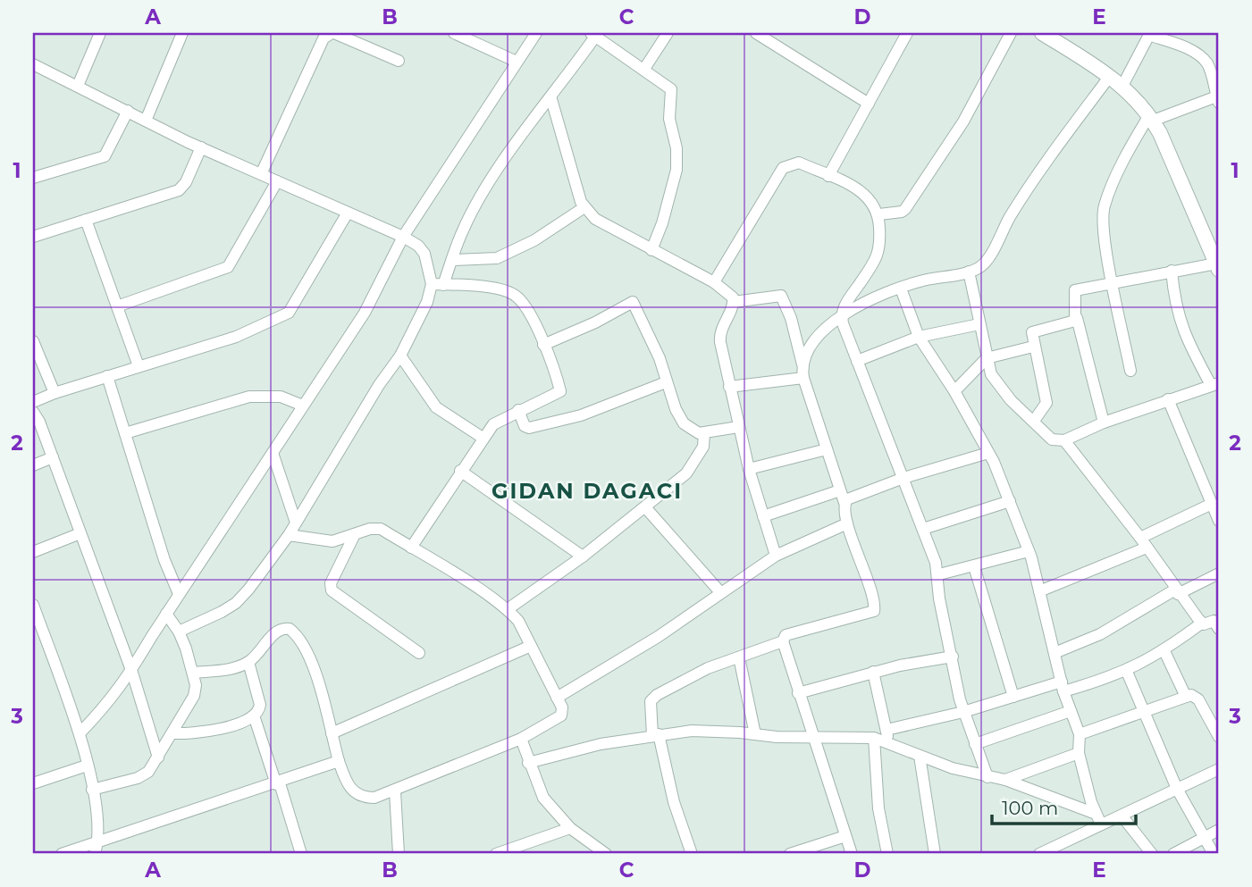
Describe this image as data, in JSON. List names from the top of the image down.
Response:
{
  "districts": ["GIDAN DAGACI"],
  "scale_bar": "100 m",
  "grid": {
    "columns": [
      "A",
      "B",
      "C",
      "D",
      "E"
    ],
    "rows": ["1", "2", "3"]
  }
}
